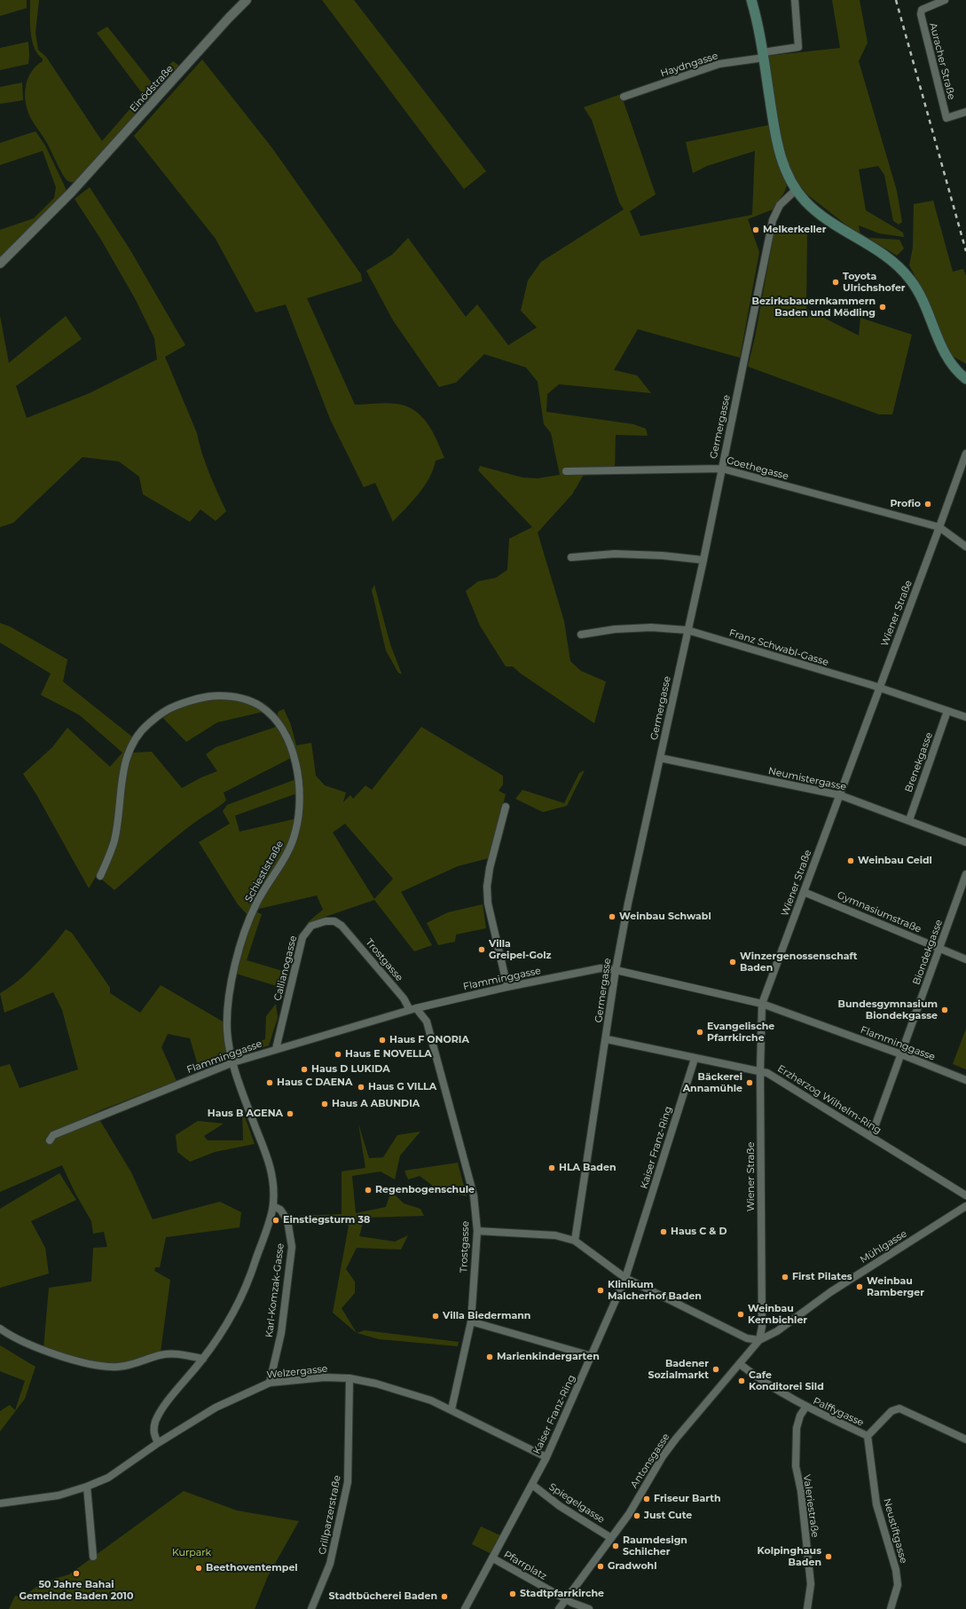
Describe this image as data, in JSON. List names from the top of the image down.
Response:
{
  "streets": {
    "street": [
      "Auracher Straße",
      "Haydngasse",
      "Einödstraße",
      "Germergasse",
      "Goethegasse",
      "Wiener Straße",
      "Franz Schwabl-Gasse",
      "Brenekgasse",
      "Neumistergasse",
      "Schiestlstraße",
      "Gymnasiumstraße",
      "Biondekgasse",
      "Trostgasse",
      "Callianogasse",
      "Flamminggasse",
      "Erzherzog Wilhelm-Ring",
      "Kaiser Franz-Ring",
      "Mühlgasse",
      "Karl-Komzak-Gasse",
      "Welzergasse",
      "Palffygasse",
      "Antonsgasse",
      "Spiegelgasse",
      "Valeriestraße",
      "Grillparzerstraße",
      "Neustiftgasse",
      "Pfarrplatz"
    ]
  },
  "crossings": [
    ["Germergasse", "Goethegasse"],
    ["Germergasse", "Franz Schwabl-Gasse"],
    ["Germergasse", "Neumistergasse"],
    ["Germergasse", "Flamminggasse"],
    ["Germergasse", "Erzherzog Wilhelm-Ring"],
    ["Goethegasse", "Wiener Straße"],
    ["Wiener Straße", "Franz Schwabl-Gasse"],
    ["Wiener Straße", "Neumistergasse"],
    ["Wiener Straße", "Gymnasiumstraße"],
    ["Wiener Straße", "Flamminggasse"],
    ["Wiener Straße", "Erzherzog Wilhelm-Ring"],
    ["Wiener Straße", "Mühlgasse"],
    ["Wiener Straße", "Antonsgasse"],
    ["Franz Schwabl-Gasse", "Brenekgasse"],
    ["Brenekgasse", "Neumistergasse"],
    ["Schiestlstraße", "Flamminggasse"],
    ["Schiestlstraße", "Karl-Komzak-Gasse"],
    ["Schiestlstraße", "Welzergasse"],
    ["Gymnasiumstraße", "Biondekgasse"],
    ["Biondekgasse", "Flamminggasse"],
    ["Biondekgasse", "Erzherzog Wilhelm-Ring"],
    ["Trostgasse", "Callianogasse"],
    ["Trostgasse", "Flamminggasse"],
    ["Trostgasse", "Welzergasse"],
    ["Callianogasse", "Flamminggasse"],
    ["Erzherzog Wilhelm-Ring", "Kaiser Franz-Ring"],
    ["Kaiser Franz-Ring", "Welzergasse"],
    ["Kaiser Franz-Ring", "Spiegelgasse"],
    ["Kaiser Franz-Ring", "Pfarrplatz"],
    ["Mühlgasse", "Antonsgasse"],
    ["Karl-Komzak-Gasse", "Welzergasse"],
    ["Welzergasse", "Grillparzerstraße"],
    ["Palffygasse", "Antonsgasse"],
    ["Palffygasse", "Valeriestraße"],
    ["Palffygasse", "Neustiftgasse"],
    ["Antonsgasse", "Spiegelgasse"],
    ["Antonsgasse", "Pfarrplatz"]
  ],
  "parks": ["Kurpark"],
  "places": [
    "Melkerkeller",
    "Toyota Ulrichshofer",
    "Bezirksbauernkammern Baden und Mödling",
    "Profio",
    "Weinbau Ceidl",
    "Weinbau Schwabl",
    "Villa Greipel-Golz",
    "Winzergenossenschaft Baden",
    "Bundesgymnasium Biondekgasse",
    "Evangelische Pfarrkirche",
    "Haus F ONORIA",
    "Haus E NOVELLA",
    "Haus D LUKIDA",
    "Haus C DAENA",
    "Bäckerei Annamühle",
    "Haus G VILLA",
    "Haus A ABUNDIA",
    "Haus B AGENA",
    "HLA Baden",
    "Regenbogenschule",
    "Einstiegsturm 38",
    "Haus C & D",
    "First Pilates",
    "Weinbau Ramberger",
    "Klinikum Malcherhof Baden",
    "Weinbau Kernbichler",
    "Villa Biedermann",
    "Marienkindergarten",
    "Badener Sozialmarkt",
    "Cafe Konditorei Sild",
    "Friseur Barth",
    "Just Cute",
    "Raumdesign Schilcher",
    "Kolpinghaus Baden",
    "Gradwohl",
    "Beethoventempel",
    "50 Jahre Bahai Gemeinde Baden 2010",
    "Stadtpfarrkirche",
    "Stadtbücherei Baden"
  ]
}
